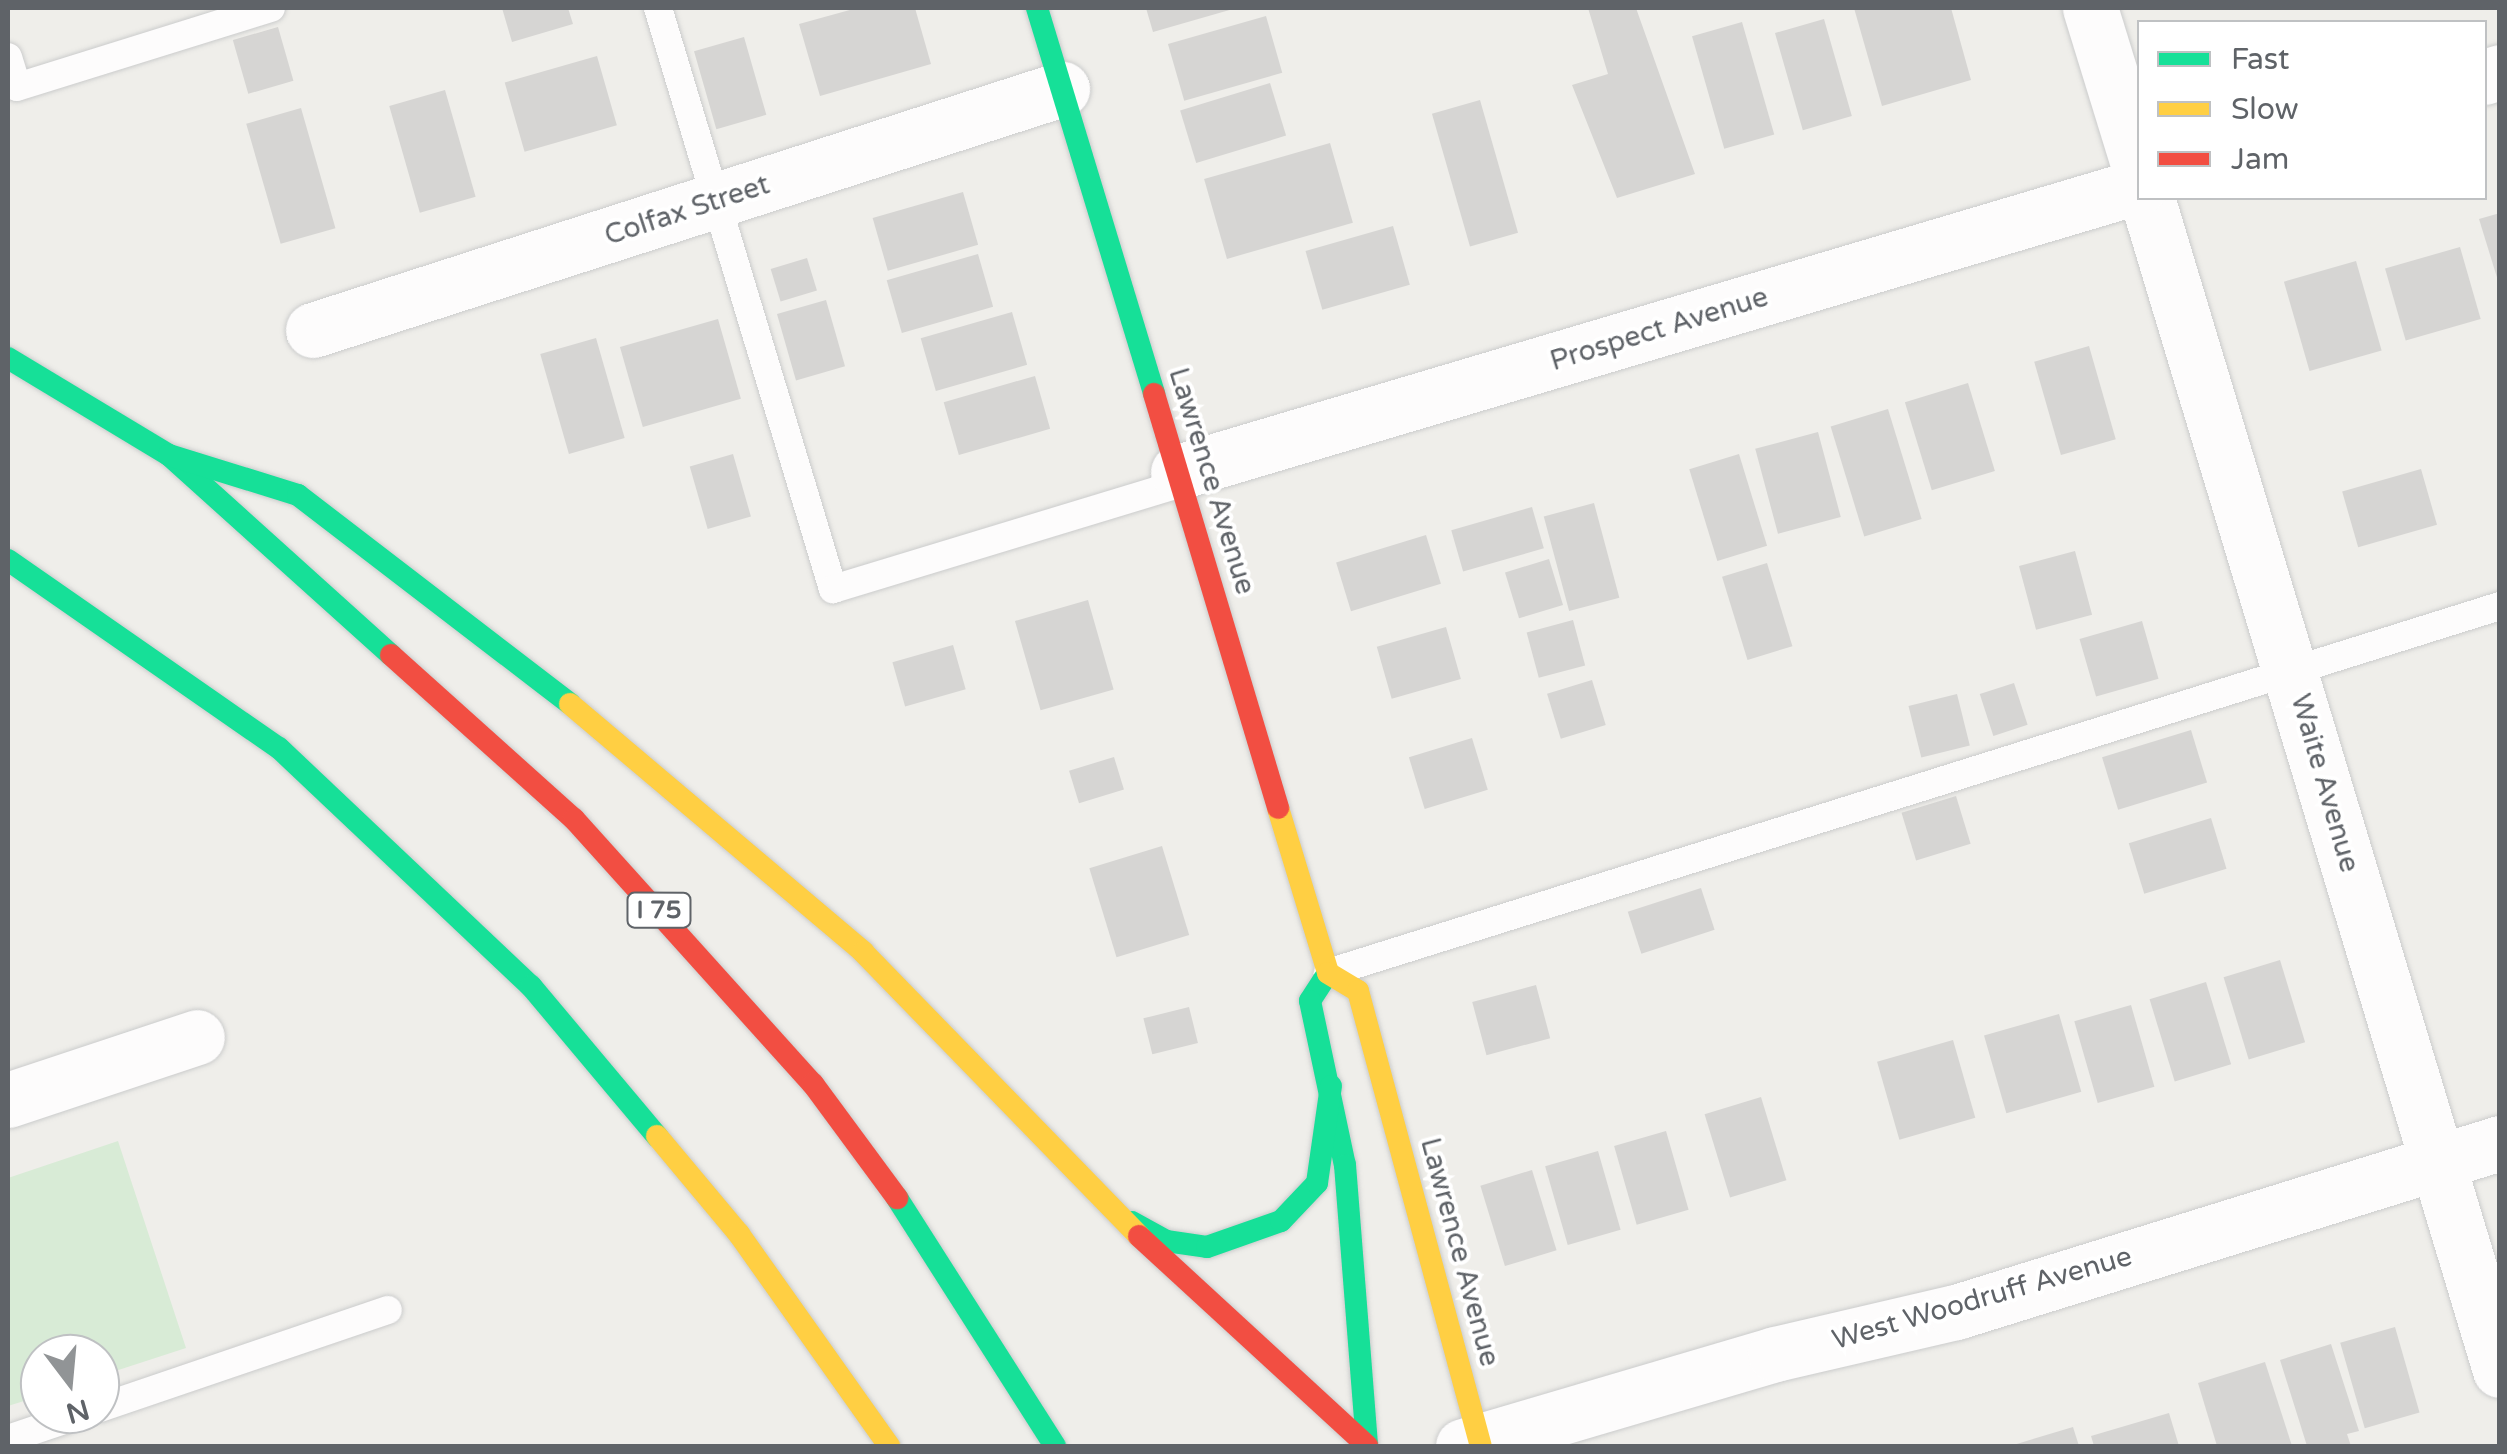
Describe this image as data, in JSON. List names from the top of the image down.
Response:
{
  "streets": {
    "main road": ["Lawrence Avenue", "I 75"],
    "street": [
      "Colfax Street",
      "Prospect Avenue",
      "Waite Avenue",
      "West Woodruff Avenue"
    ]
  },
  "crossings": [
    ["Colfax Street", "Lawrence Avenue"],
    ["Prospect Avenue", "Lawrence Avenue"],
    ["Lawrence Avenue", "West Woodruff Avenue"],
    ["Waite Avenue", "West Woodruff Avenue"]
  ],
  "legend": ["Fast", "Slow", "Jam"],
  "north": "bottom"
}
